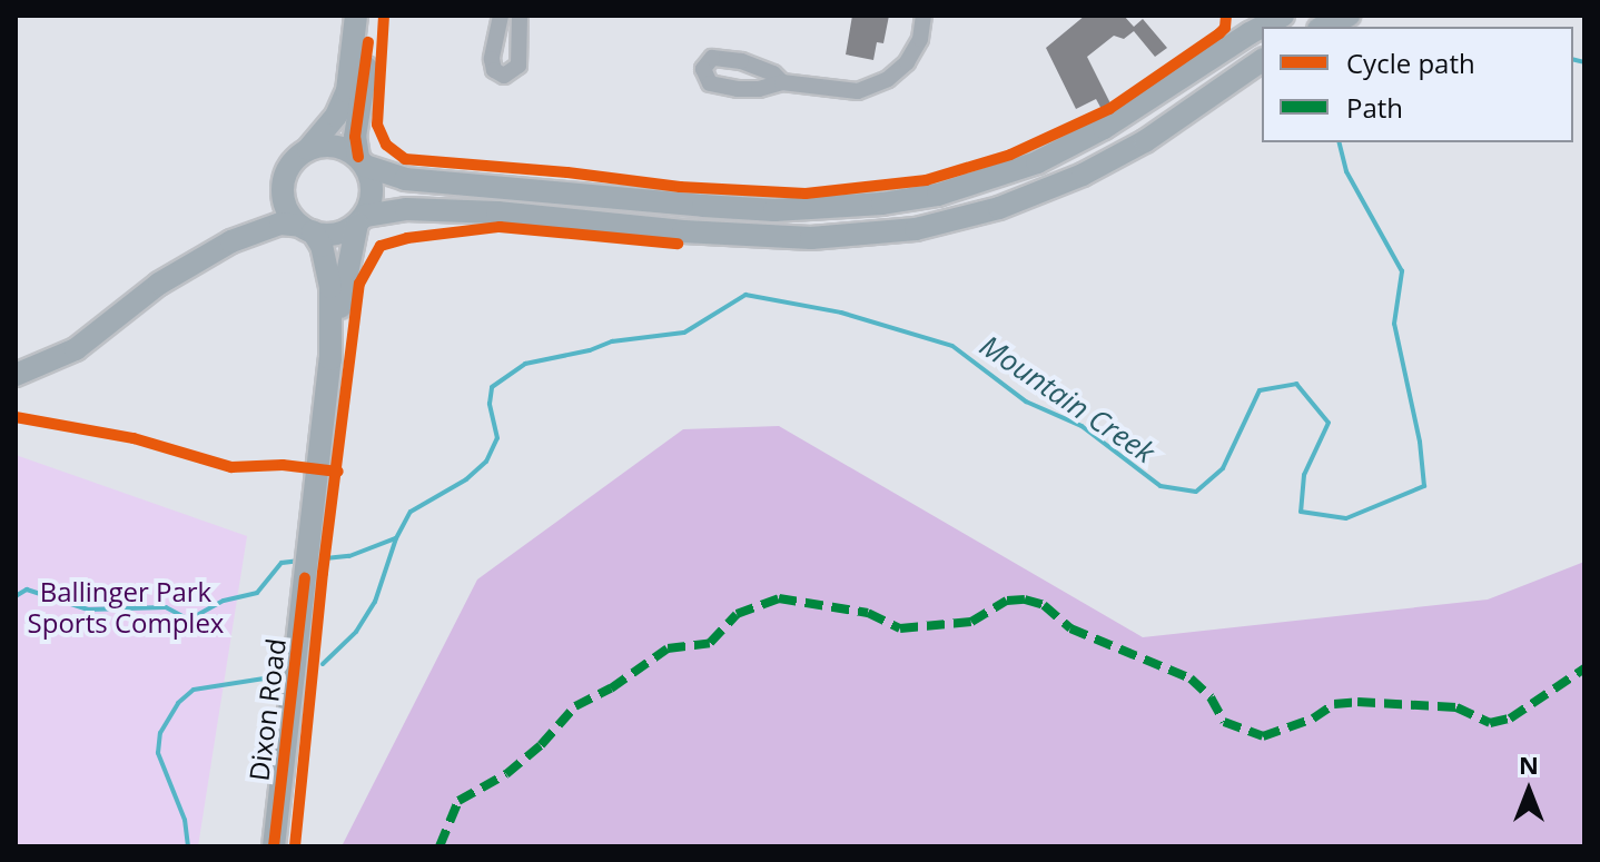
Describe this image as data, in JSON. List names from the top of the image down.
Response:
{
  "streets": {
    "main road": ["Dixon Road"]
  },
  "water": ["Mountain Creek"],
  "parks": ["Ballinger Park Sports Complex"],
  "legend": ["Cycle path", "Path"],
  "north": "top"
}
